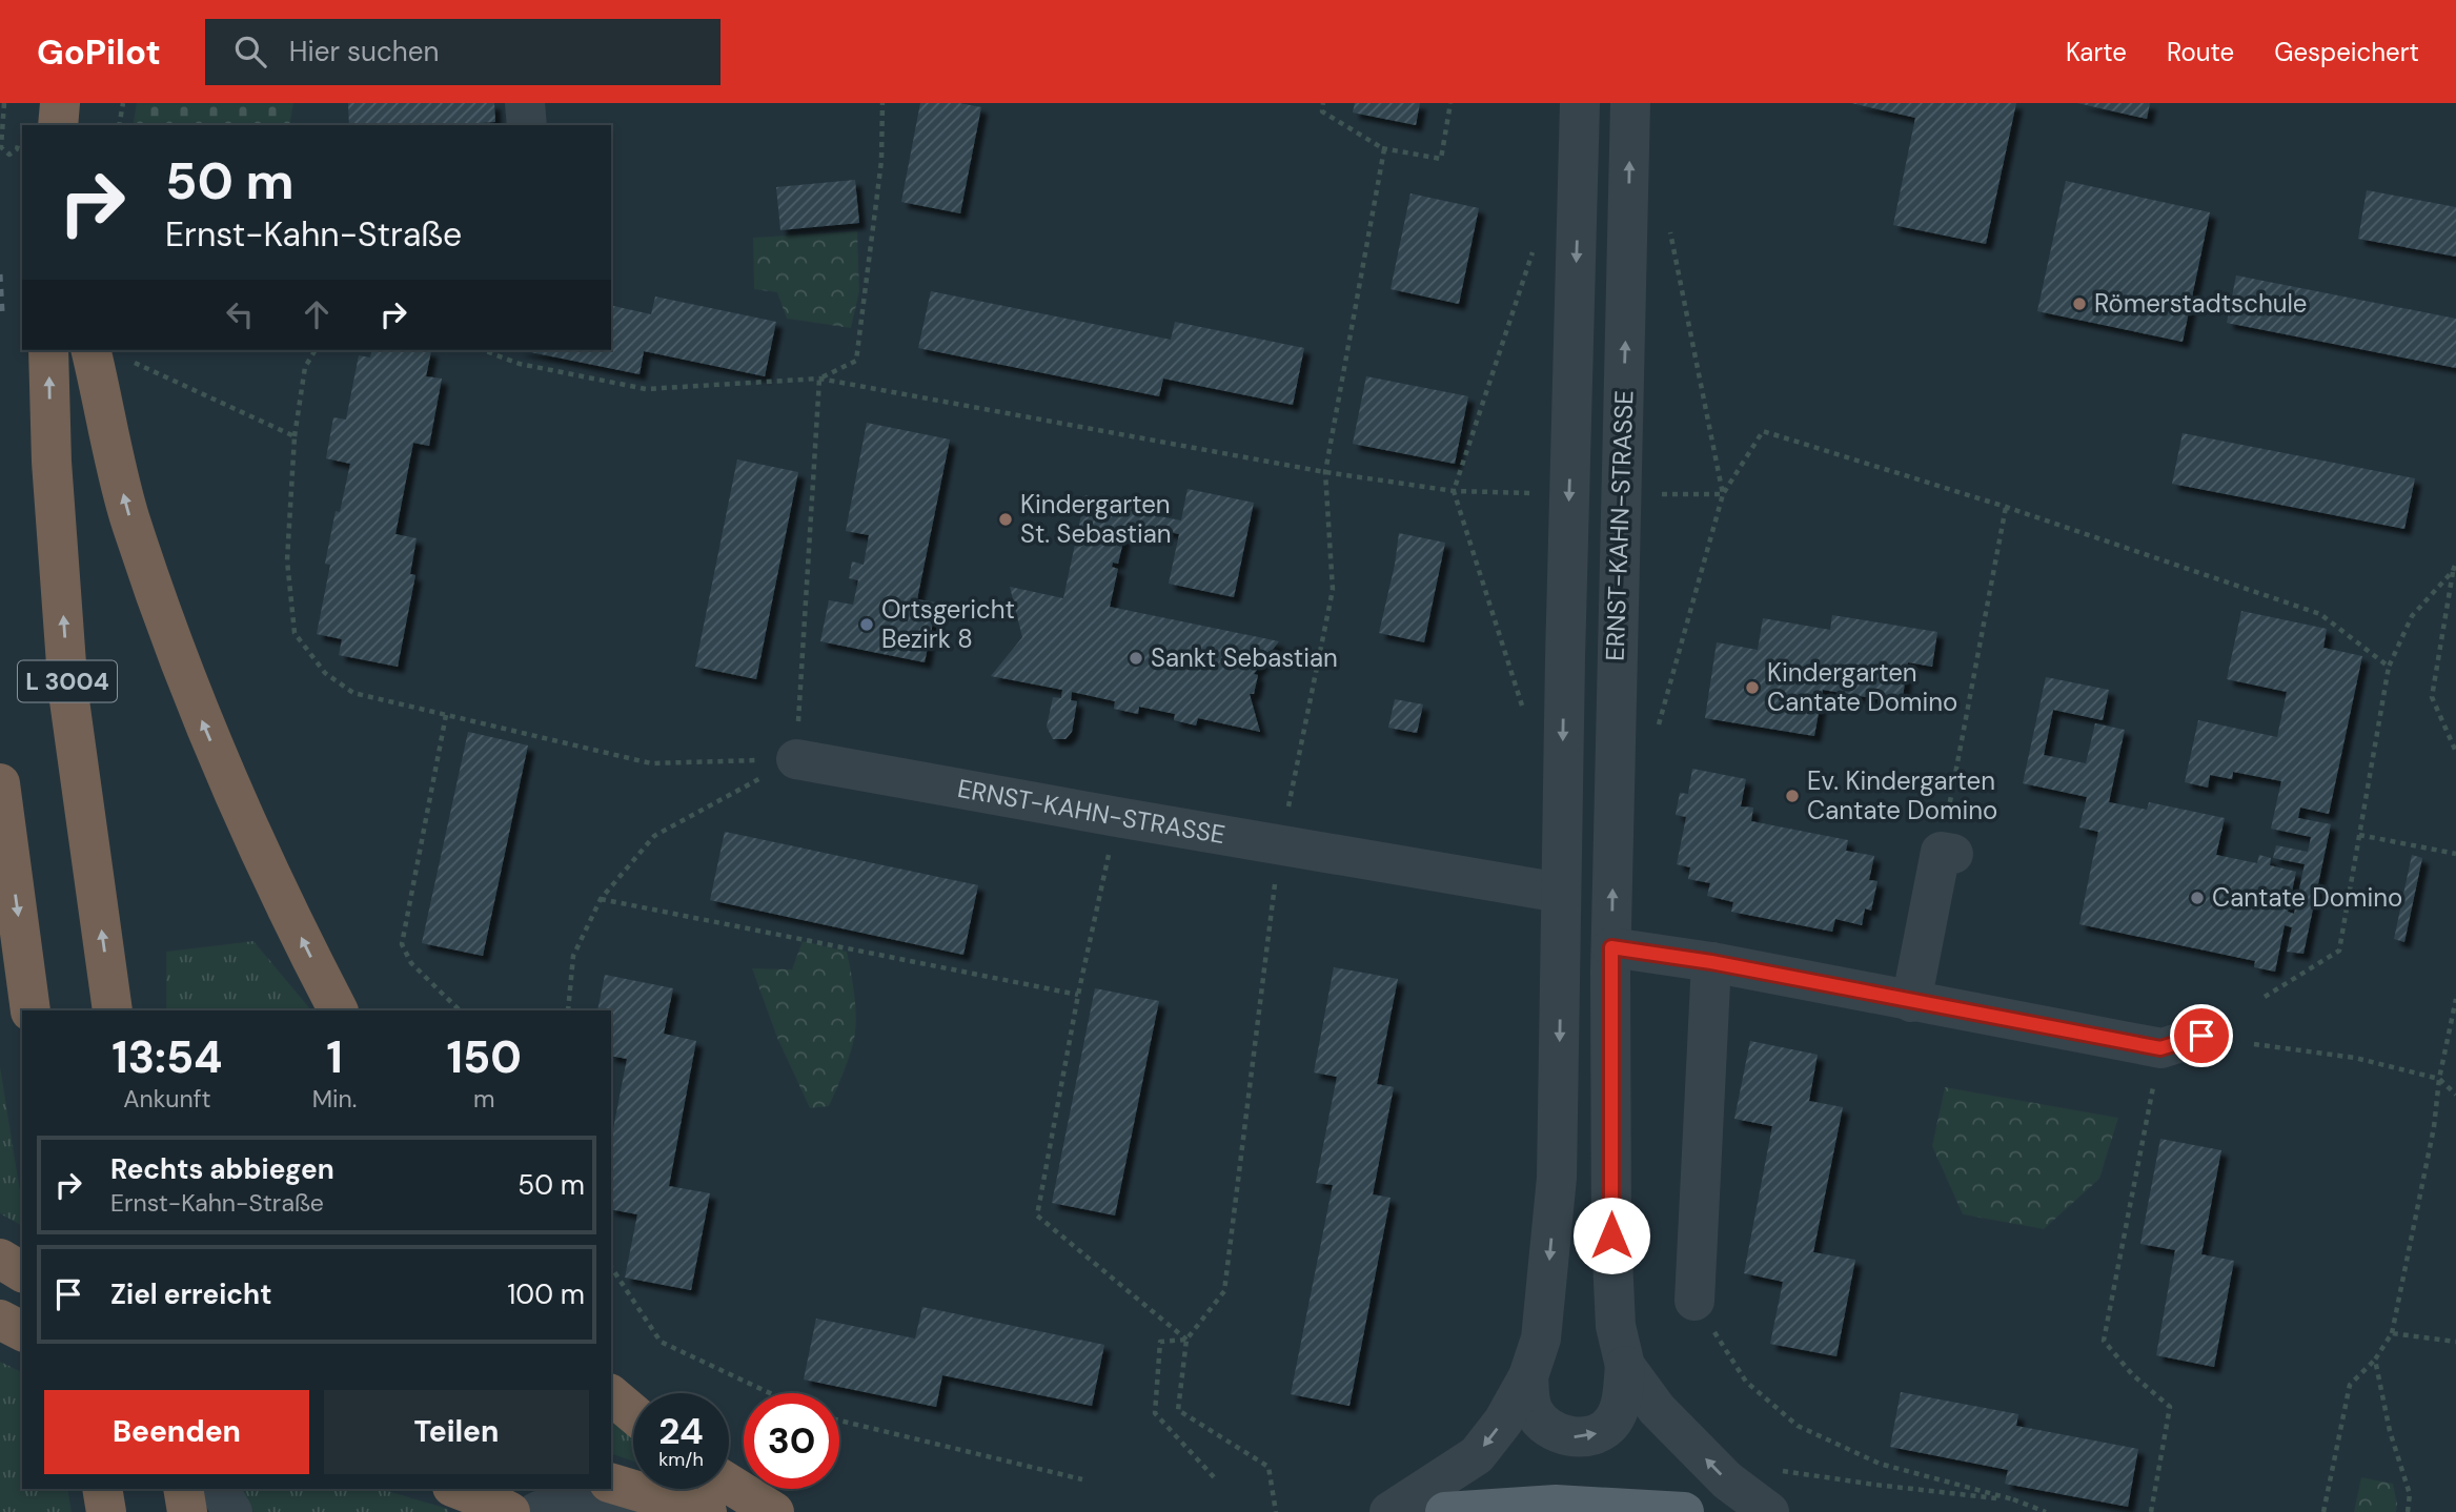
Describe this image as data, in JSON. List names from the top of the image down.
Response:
{
  "streets": {
    "highway": ["L 3004"],
    "street": ["ERNST-KAHN-STRASSE"]
  },
  "places": [
    "Römerstadtschule",
    "Kindergarten St. Sebastian",
    "Ortsgericht Bezirk 8",
    "Sankt Sebastian",
    "Kindergarten Cantate Domino",
    "Ev. Kindergarten Cantate Domino",
    "Cantate Domino"
  ],
  "page": {
    "header": "GoPilot",
    "search": "Hier suchen",
    "nav": ["Karte", "Route", "Gespeichert"],
    "turn": ["50 m", "Ernst-Kahn-Straße"],
    "eta": [
      "13:54",
      "Ankunft",
      "1",
      "Min.",
      "150",
      "m"
    ],
    "list": [
      {
        "name": "Rechts abbiegen",
        "note": "Ernst-Kahn-Straße",
        "value": "50 m"
      },
      {
        "name": "Ziel erreicht",
        "value": "100 m"
      }
    ],
    "buttons": ["Beenden", "Teilen"],
    "speed": "24 km/h",
    "limit": "30"
  }
}
